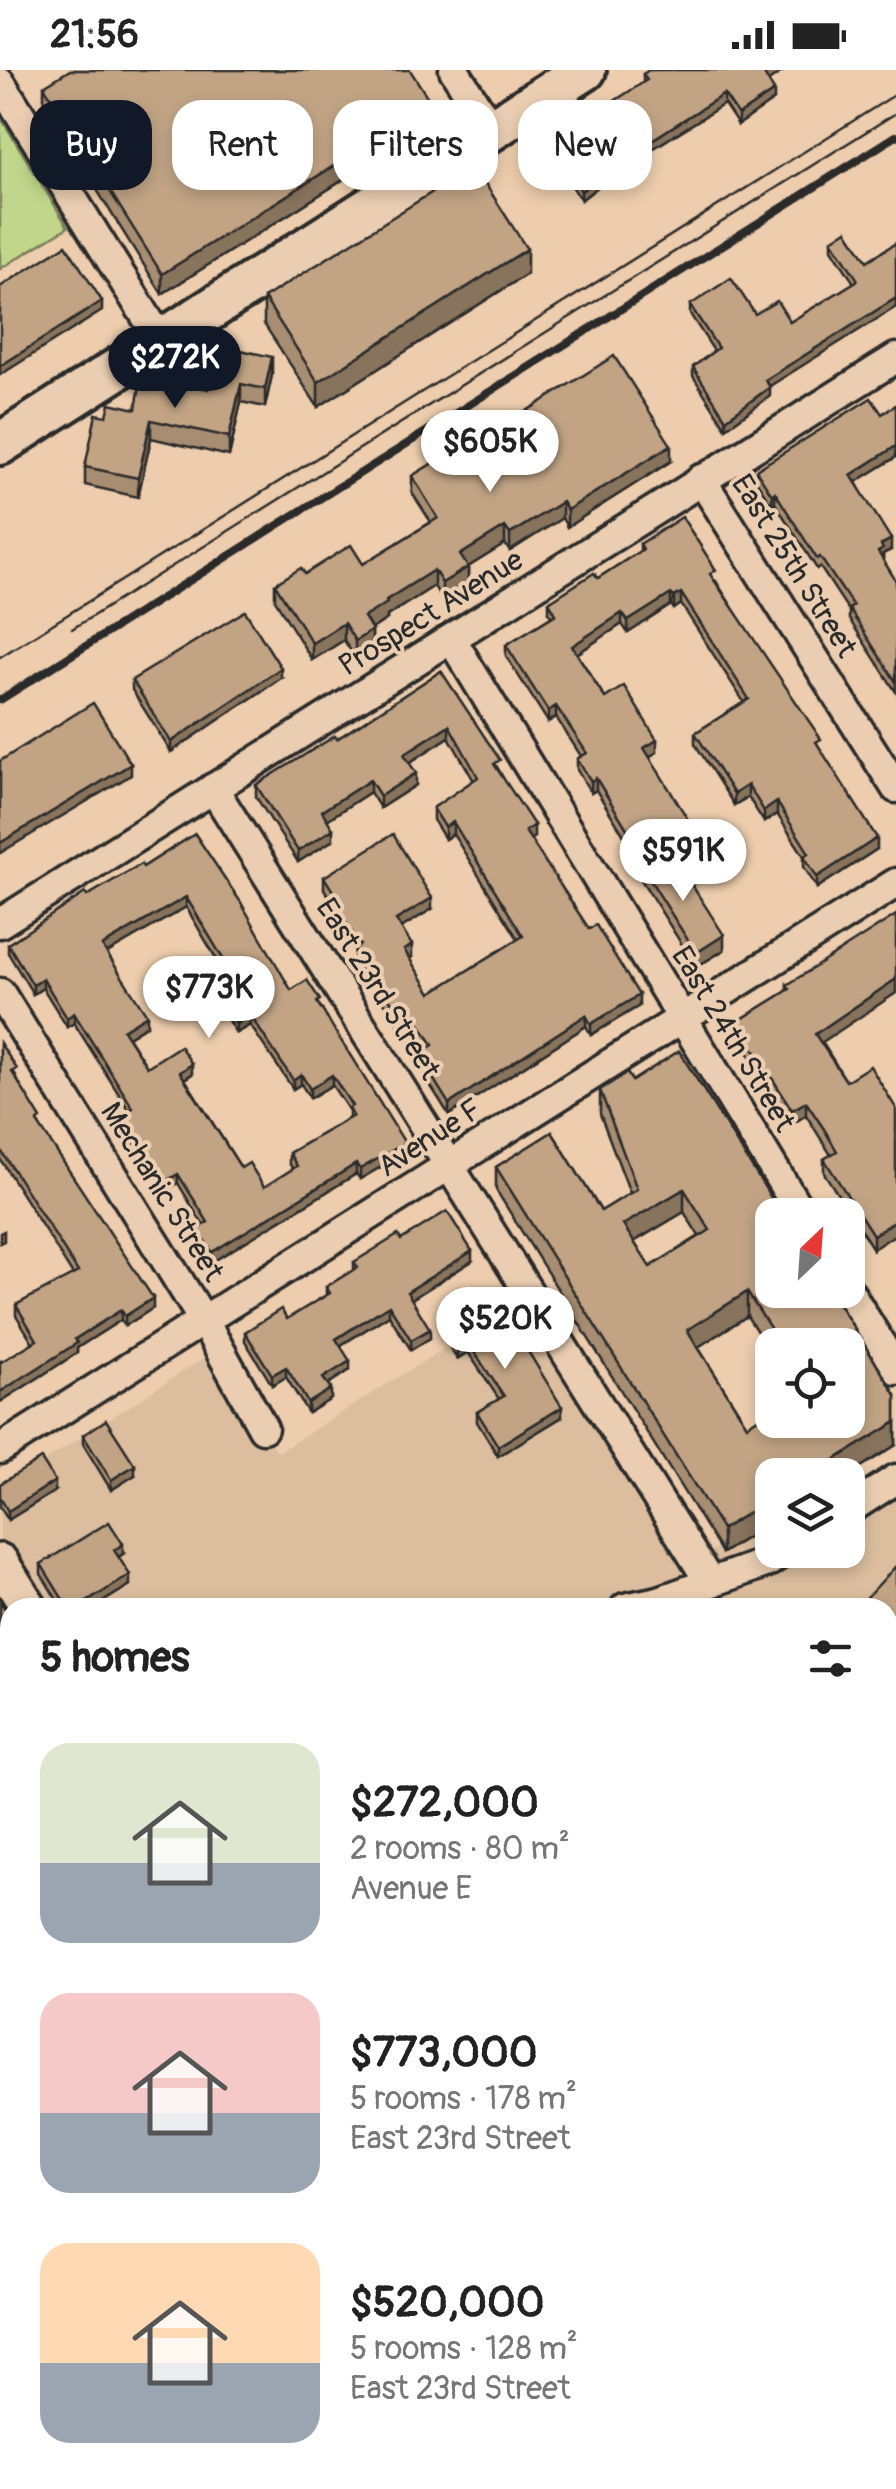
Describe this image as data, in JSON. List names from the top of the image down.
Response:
{
  "streets": {
    "street": [
      "East 25th Street",
      "Prospect Avenue",
      "East 23rd Street",
      "East 24th Street",
      "Avenue F",
      "Mechanic Street"
    ]
  },
  "crossings": [
    ["East 25th Street", "Prospect Avenue"],
    ["Prospect Avenue", "East 23rd Street"],
    ["Prospect Avenue", "East 24th Street"],
    ["East 23rd Street", "Avenue F"],
    ["East 24th Street", "Avenue F"],
    ["Avenue F", "Mechanic Street"]
  ],
  "north": "top right",
  "page": {
    "status": "21:56",
    "chip": [
      "Buy",
      "Rent",
      "Filters",
      "New"
    ],
    "price": [
      "$272K",
      "$605K",
      "$591K",
      "$773K",
      "$520K"
    ],
    "heading": "5 homes",
    "list": [
      {
        "name": "$272,000",
        "note": "2 rooms · 80 m² · Avenue E"
      },
      {
        "name": "$773,000",
        "note": "5 rooms · 178 m² · East 23rd Street"
      },
      {
        "name": "$520,000",
        "note": "5 rooms · 128 m² · East 23rd Street"
      }
    ]
  }
}
